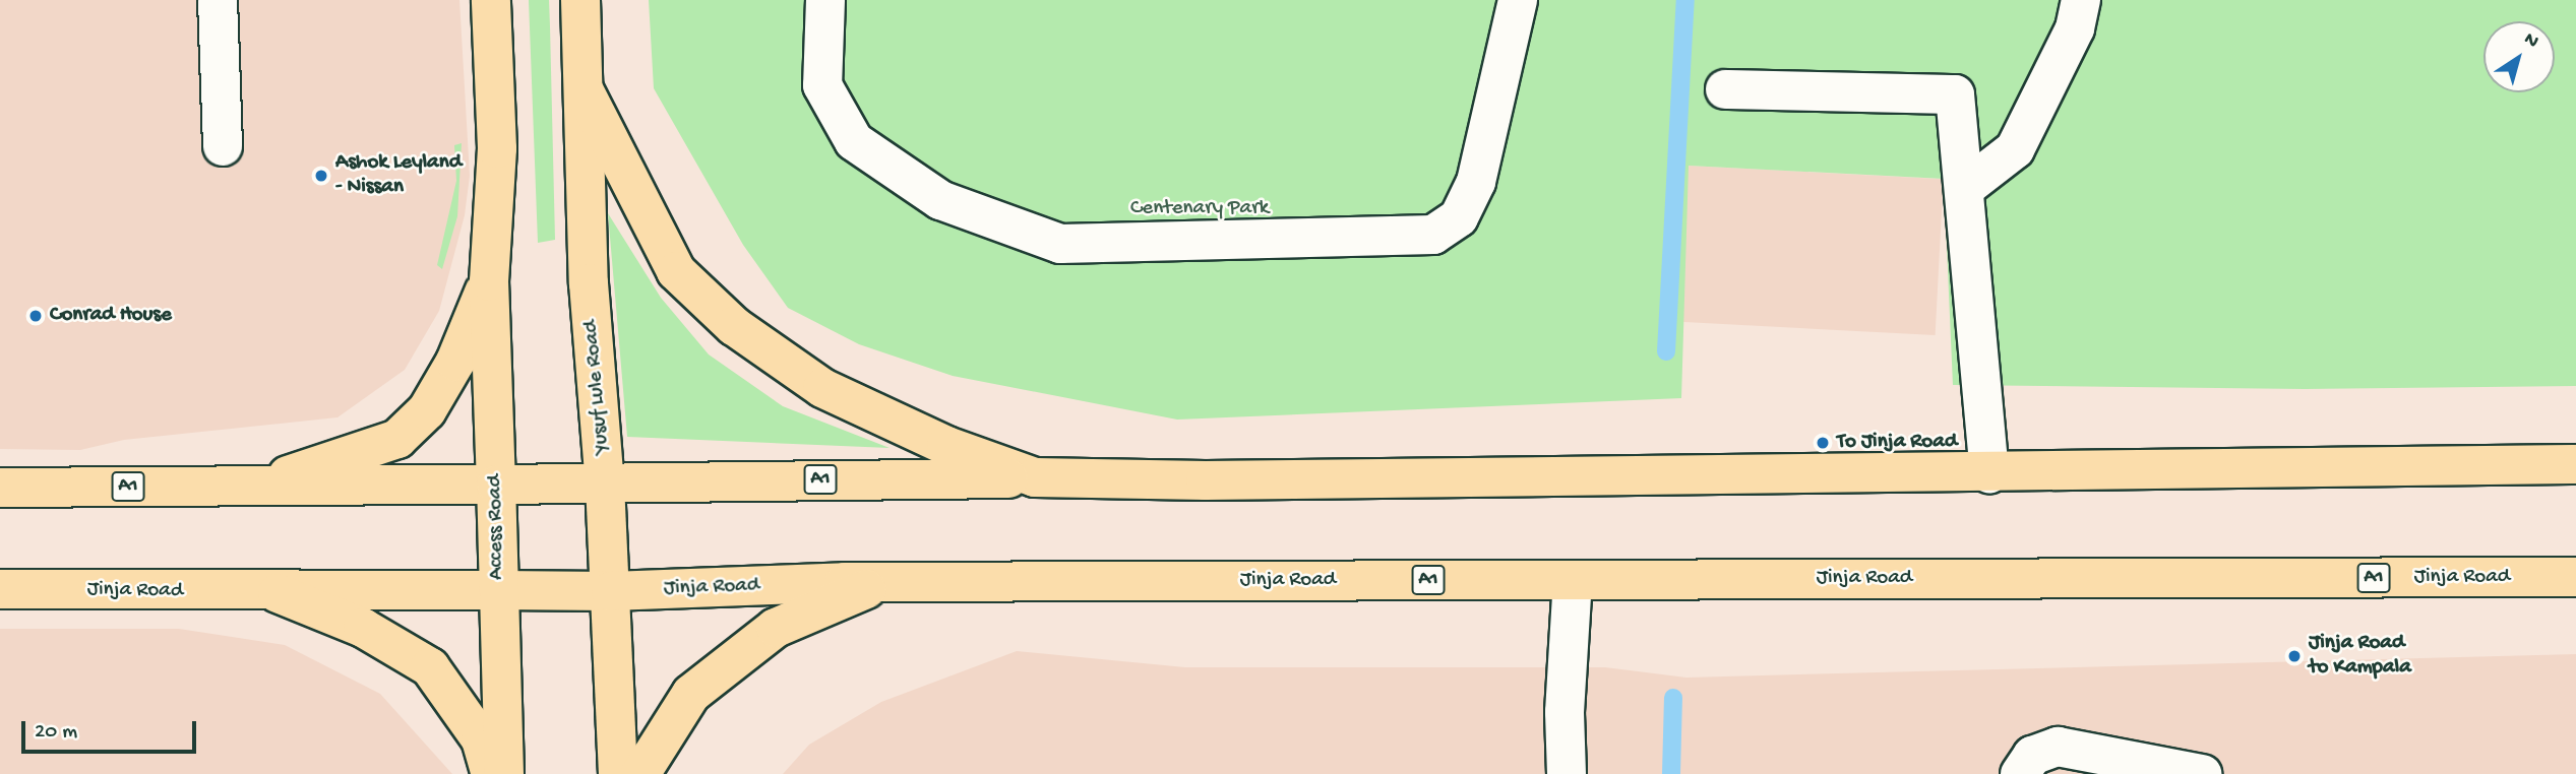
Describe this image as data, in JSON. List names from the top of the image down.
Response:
{
  "streets": {
    "main road": [
      "Yusuf Lule Road",
      "A1",
      "Access Road",
      "Jinja Road"
    ]
  },
  "crossings": [
    ["Yusuf Lule Road", "A1"],
    ["Yusuf Lule Road", "Jinja Road"],
    ["A1", "Access Road"],
    ["Access Road", "Jinja Road"]
  ],
  "parks": ["Centenary Park"],
  "places": [
    "Ashok Leyland - Nissan",
    "Conrad House",
    "To Jinja Road",
    "Jinja Road to Kampala"
  ],
  "scale_bar": "20 m",
  "north": "top right"
}
